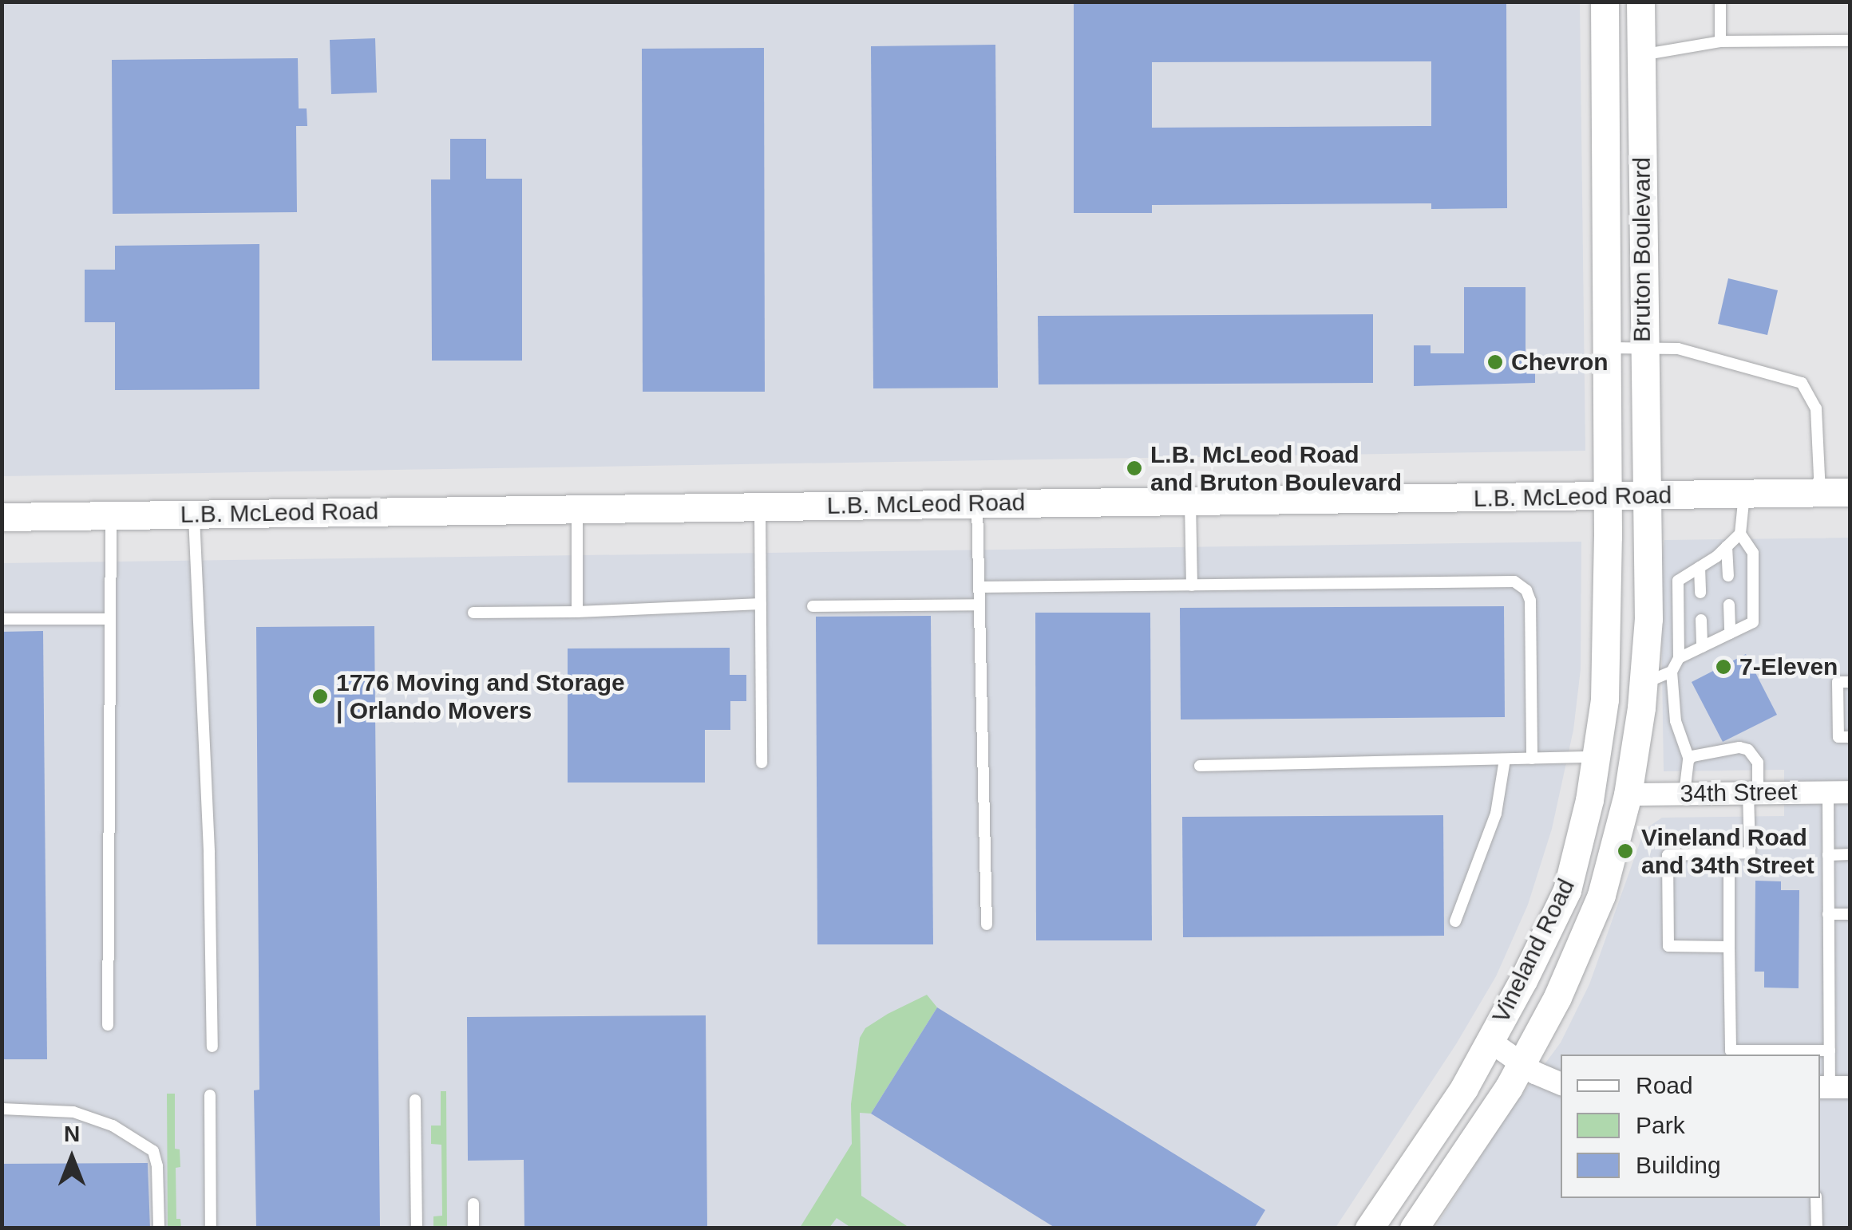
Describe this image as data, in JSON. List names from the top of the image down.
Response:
{
  "streets": {
    "street": [
      "Bruton Boulevard",
      "L.B. McLeod Road",
      "34th Street",
      "Vineland Road"
    ]
  },
  "crossings": [
    ["Bruton Boulevard", "L.B. McLeod Road"],
    ["Bruton Boulevard", "Vineland Road"],
    ["L.B. McLeod Road", "Vineland Road"],
    ["34th Street", "Vineland Road"]
  ],
  "places": [
    "Chevron",
    "L.B. McLeod Road and Bruton Boulevard",
    "7-Eleven",
    "1776 Moving and Storage | Orlando Movers",
    "Vineland Road and 34th Street"
  ],
  "legend": ["Road", "Park", "Building"],
  "north": "top"
}
